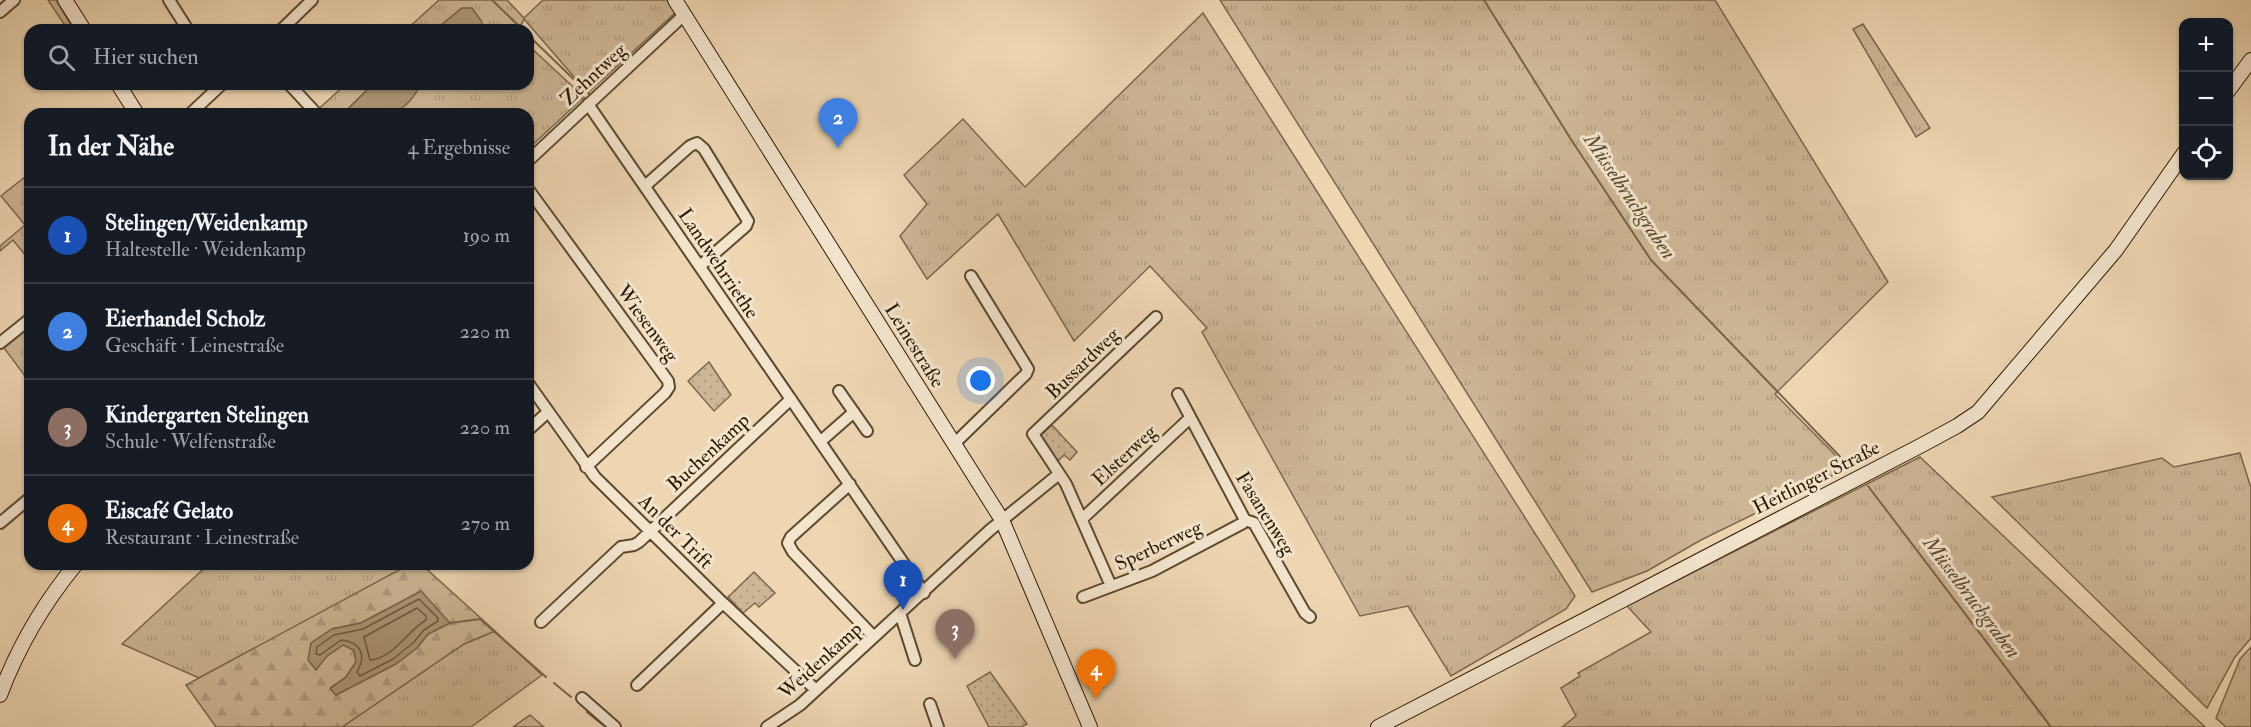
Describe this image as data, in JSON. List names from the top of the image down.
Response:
{
  "streets": {
    "street": [
      "Zehntweg",
      "Landwehrriethe",
      "Wiesenweg",
      "Leinestraße",
      "Bussardweg",
      "Buchenkamp",
      "Elsterweg",
      "Heitlinger Straße",
      "Fasanenweg",
      "An der Trift",
      "Sperberweg",
      "Weidenkamp"
    ]
  },
  "crossings": [
    ["Zehntweg", "Landwehrriethe"],
    ["Zehntweg", "Leinestraße"],
    ["Landwehrriethe", "Buchenkamp"],
    ["Landwehrriethe", "Weidenkamp"],
    ["Wiesenweg", "An der Trift"],
    ["Leinestraße", "Weidenkamp"],
    ["Bussardweg", "Weidenkamp"],
    ["Buchenkamp", "An der Trift"],
    ["Elsterweg", "Fasanenweg"],
    ["Fasanenweg", "Sperberweg"],
    ["An der Trift", "Weidenkamp"]
  ],
  "water": ["Müsselbruchgraben"],
  "page": {
    "map_buttons": ["+", "−"],
    "search": "Hier suchen",
    "pins": [
      "2",
      "1",
      "3",
      "4"
    ],
    "heading": ["In der Nähe", "4 Ergebnisse"],
    "list": [
      {
        "mark": "1",
        "name": "Stelingen/Weidenkamp",
        "note": "Haltestelle · Weidenkamp",
        "value": "190 m"
      },
      {
        "mark": "2",
        "name": "Eierhandel Scholz",
        "note": "Geschäft · Leinestraße",
        "value": "220 m"
      },
      {
        "mark": "3",
        "name": "Kindergarten Stelingen",
        "note": "Schule · Welfenstraße",
        "value": "220 m"
      },
      {
        "mark": "4",
        "name": "Eiscafé Gelato",
        "note": "Restaurant · Leinestraße",
        "value": "270 m"
      }
    ]
  }
}
